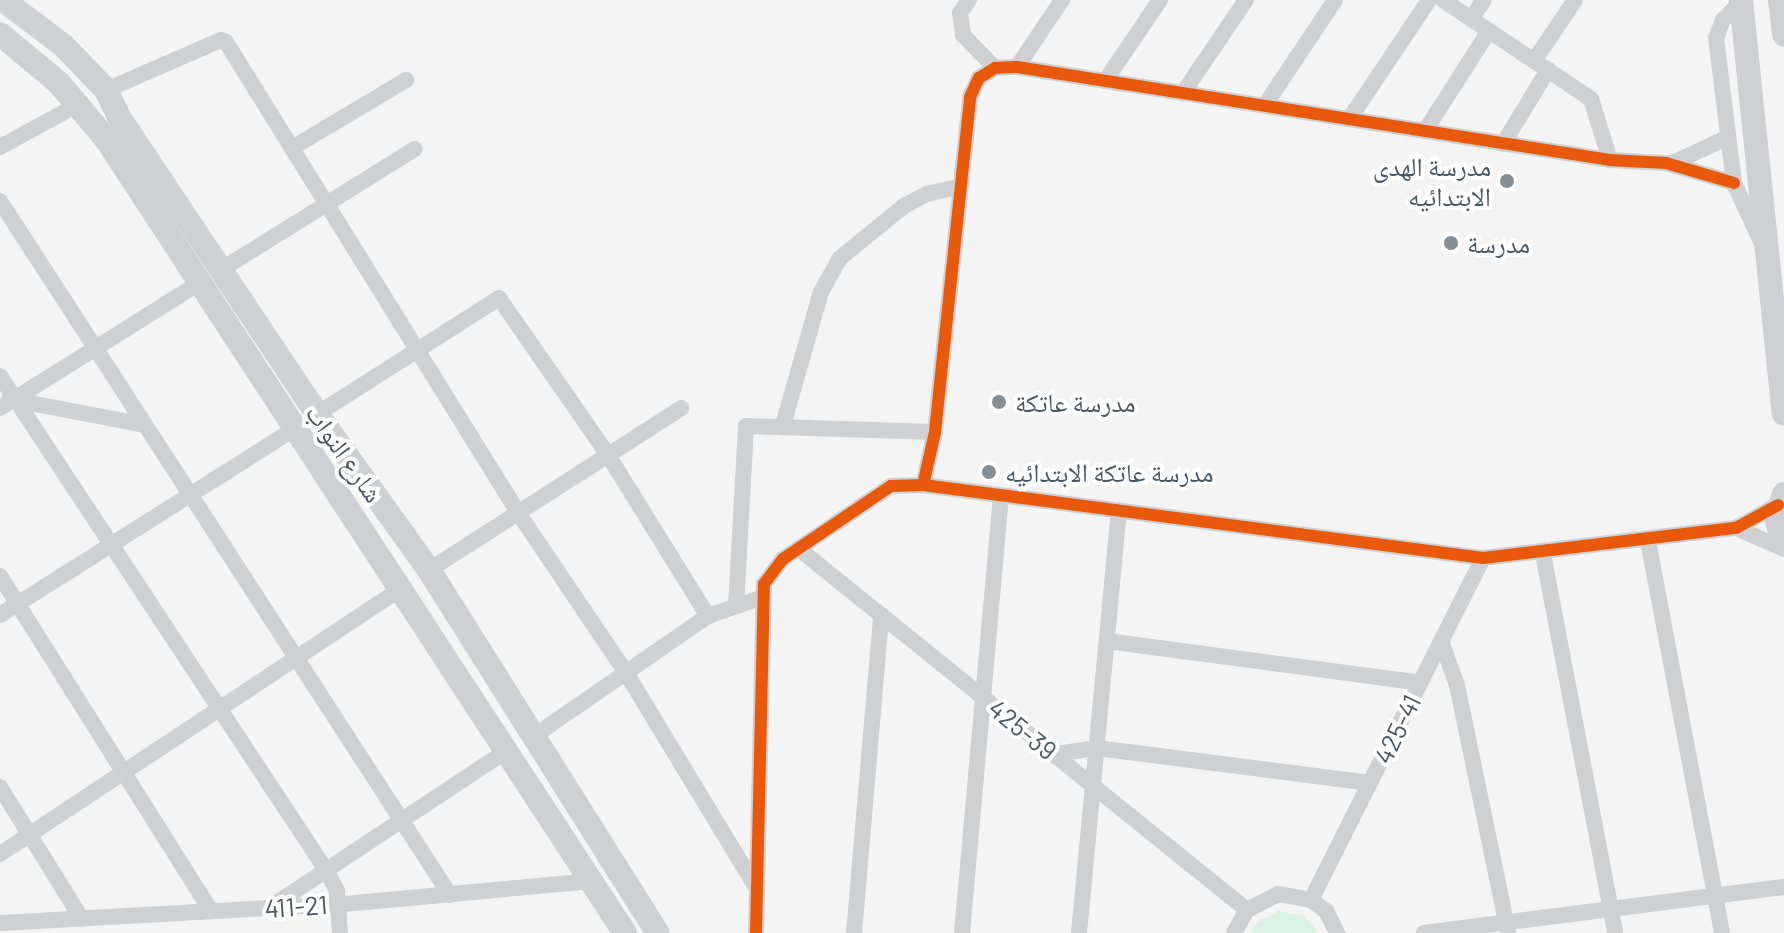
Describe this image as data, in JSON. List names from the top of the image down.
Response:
{
  "streets": {
    "street": [
      "شارع النواب",
      "425-39",
      "425-41",
      "411-21"
    ]
  },
  "crossings": [
    ["شارع النواب", "411-21"]
  ],
  "places": [
    "مدرسة الهدى الابتدائيه",
    "مدرسة",
    "مدرسة عاتكة",
    "مدرسة عاتكة الابتدائيه"
  ]
}
